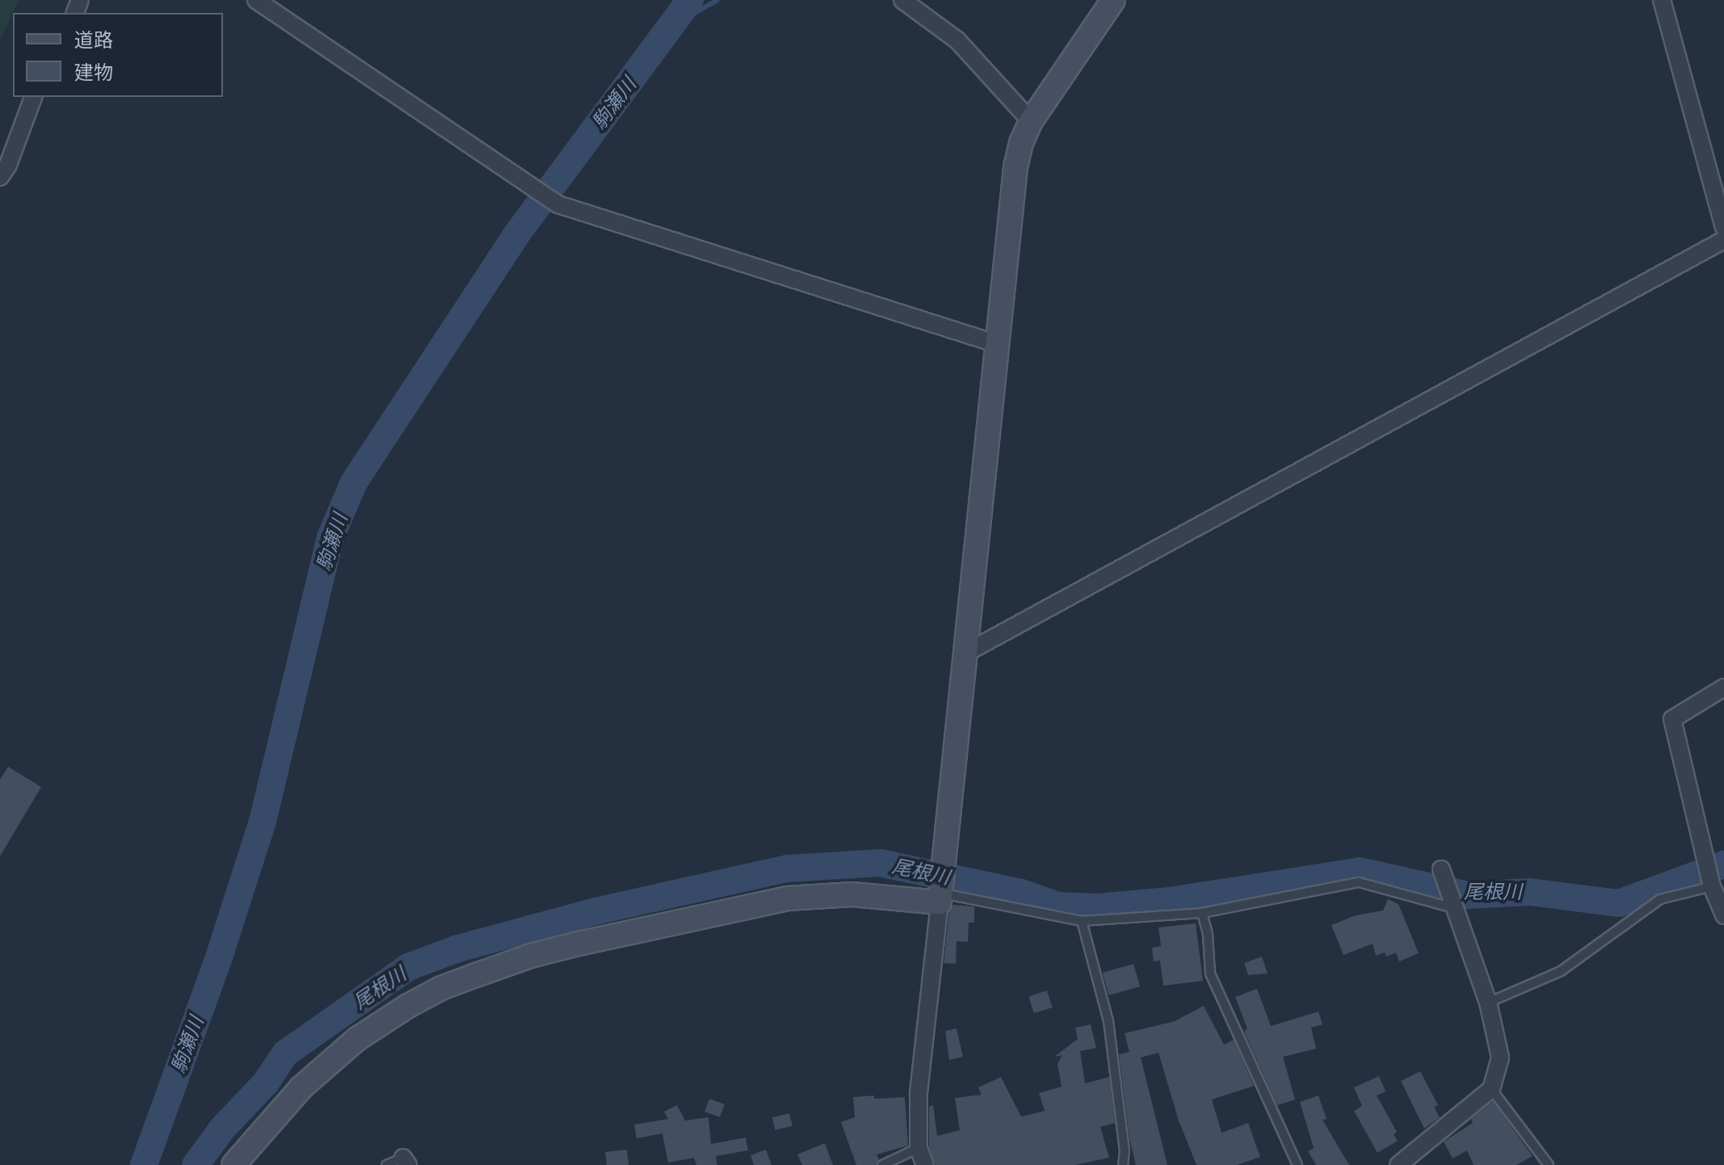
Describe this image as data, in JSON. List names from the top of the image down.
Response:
{
  "water": ["駒瀬川", "尾根川"],
  "legend": ["道路", "建物"]
}
